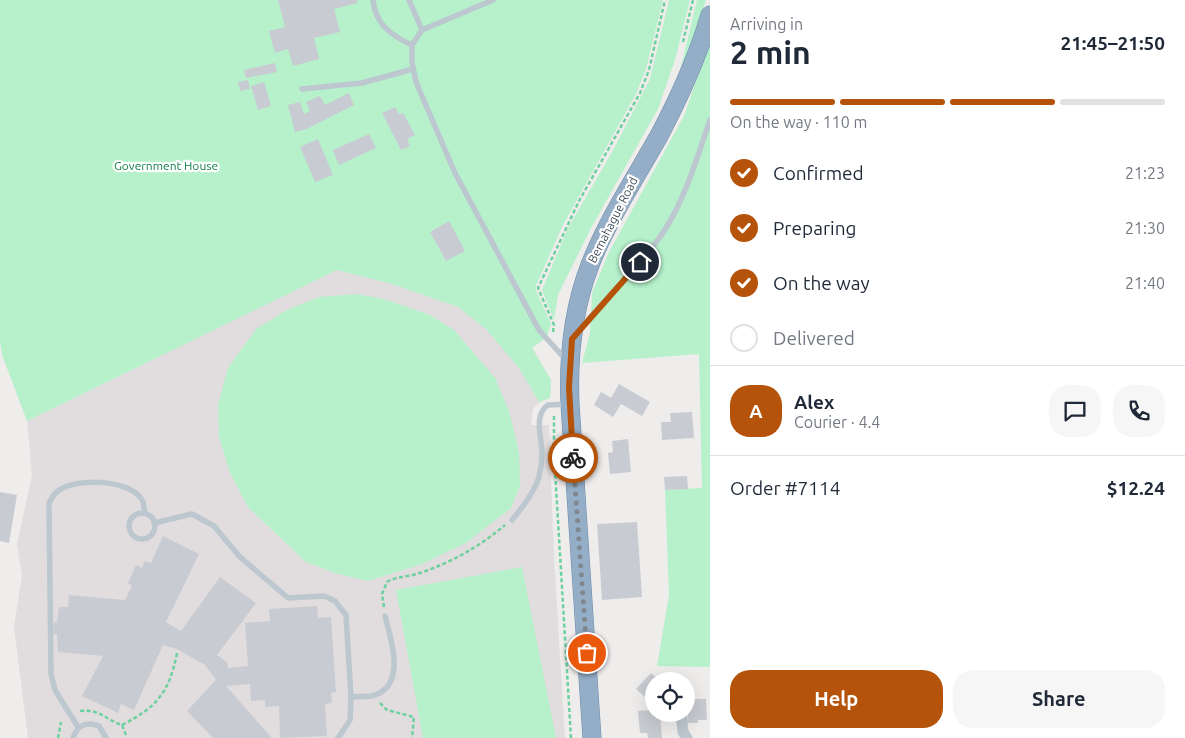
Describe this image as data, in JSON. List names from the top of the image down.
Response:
{
  "streets": {
    "highway": ["Bemahague Road"]
  },
  "parks": ["Government House"],
  "page": {
    "heading": ["2 min", "Arriving in", "21:45–21:50"],
    "panel": [
      "Alex",
      "Courier · 4.4",
      "Order #7114",
      "$12.24"
    ],
    "bar": "On the way · 110 m",
    "list": [
      ["Confirmed", "21:23"],
      ["Preparing", "21:30"],
      ["On the way", "21:40"],
      "Delivered"
    ],
    "round": "A",
    "buttons": ["Help", "Share"]
  }
}
